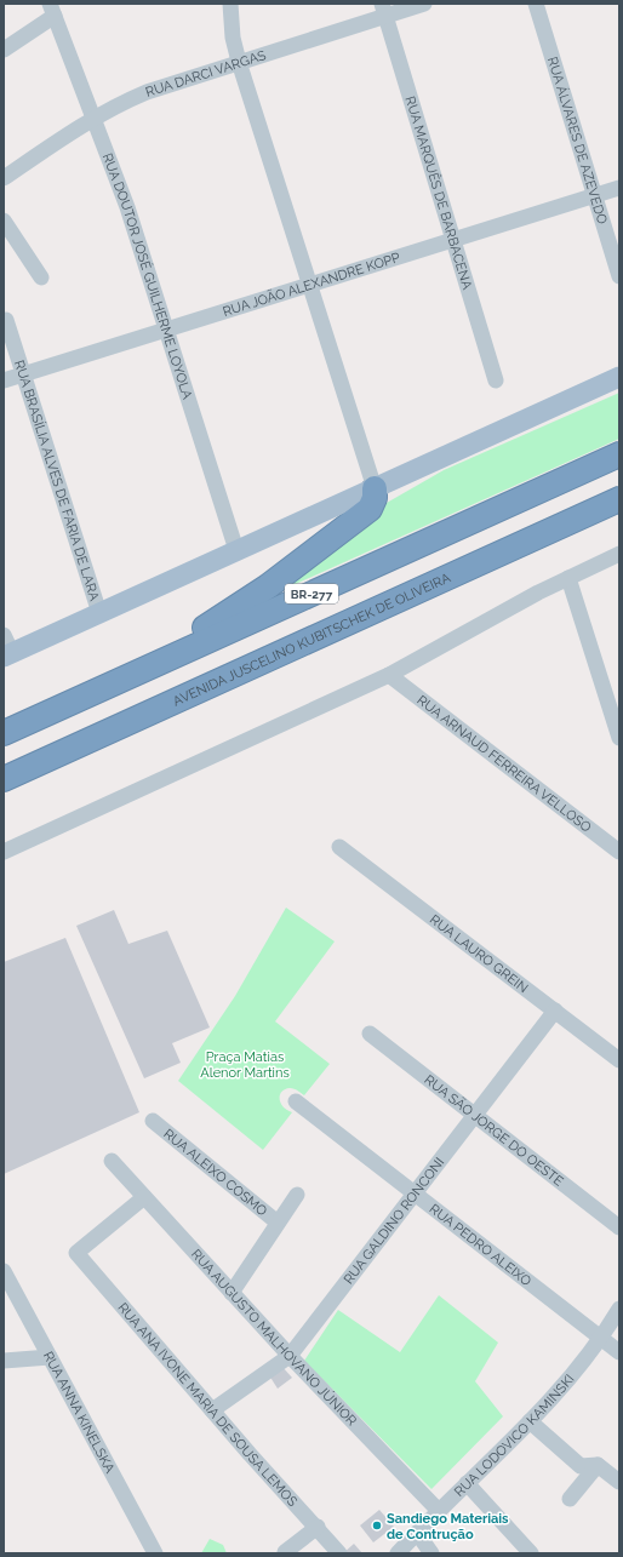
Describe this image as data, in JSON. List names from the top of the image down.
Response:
{
  "streets": {
    "highway": ["BR-277", "AVENIDA JUSCELINO KUBITSCHEK DE OLIVEIRA"],
    "street": [
      "RUA DARCI VARGAS",
      "RUA ÁLVARES DE AZEVEDO",
      "RUA MARQUÊS DE BARBACENA",
      "RUA DOUTOR JOSÉ GUILHERME LOYOLA",
      "RUA JOÃO ALEXANDRE KOPP",
      "RUA BRASÍLIA ALVES DE FARIA DE LARA",
      "RUA ARNAUD FERREIRA VELLOSO",
      "RUA LAURO GREIN",
      "RUA SÃO JORGE DO OESTE",
      "RUA ALEIXO COSMO",
      "RUA GALDINO RONCONI",
      "RUA PEDRO ALEIXO",
      "RUA AUGUSTO MALHOVANO JÚNIOR",
      "RUA ANA IVONE MARIA DE SOUSA LEMOS",
      "RUA ANNA KINELSKA",
      "RUA LODOVICO KAMINSKI"
    ]
  },
  "crossings": [
    ["RUA DARCI VARGAS", "RUA MARQUÊS DE BARBACENA"],
    ["RUA DARCI VARGAS", "RUA DOUTOR JOSÉ GUILHERME LOYOLA"],
    ["RUA ÁLVARES DE AZEVEDO", "RUA JOÃO ALEXANDRE KOPP"],
    ["RUA MARQUÊS DE BARBACENA", "RUA JOÃO ALEXANDRE KOPP"],
    ["RUA DOUTOR JOSÉ GUILHERME LOYOLA", "RUA JOÃO ALEXANDRE KOPP"],
    ["RUA JOÃO ALEXANDRE KOPP", "RUA BRASÍLIA ALVES DE FARIA DE LARA"],
    ["RUA LAURO GREIN", "RUA GALDINO RONCONI"],
    ["RUA SÃO JORGE DO OESTE", "RUA GALDINO RONCONI"],
    ["RUA GALDINO RONCONI", "RUA PEDRO ALEIXO"],
    ["RUA GALDINO RONCONI", "RUA AUGUSTO MALHOVANO JÚNIOR"],
    ["RUA GALDINO RONCONI", "RUA ANA IVONE MARIA DE SOUSA LEMOS"],
    ["RUA PEDRO ALEIXO", "RUA LODOVICO KAMINSKI"],
    ["RUA AUGUSTO MALHOVANO JÚNIOR", "RUA ANA IVONE MARIA DE SOUSA LEMOS"],
    ["RUA AUGUSTO MALHOVANO JÚNIOR", "RUA LODOVICO KAMINSKI"]
  ],
  "parks": ["Praça Matias Alenor Martins"],
  "places": ["Sandiego Materiais de Contrução"]
}
